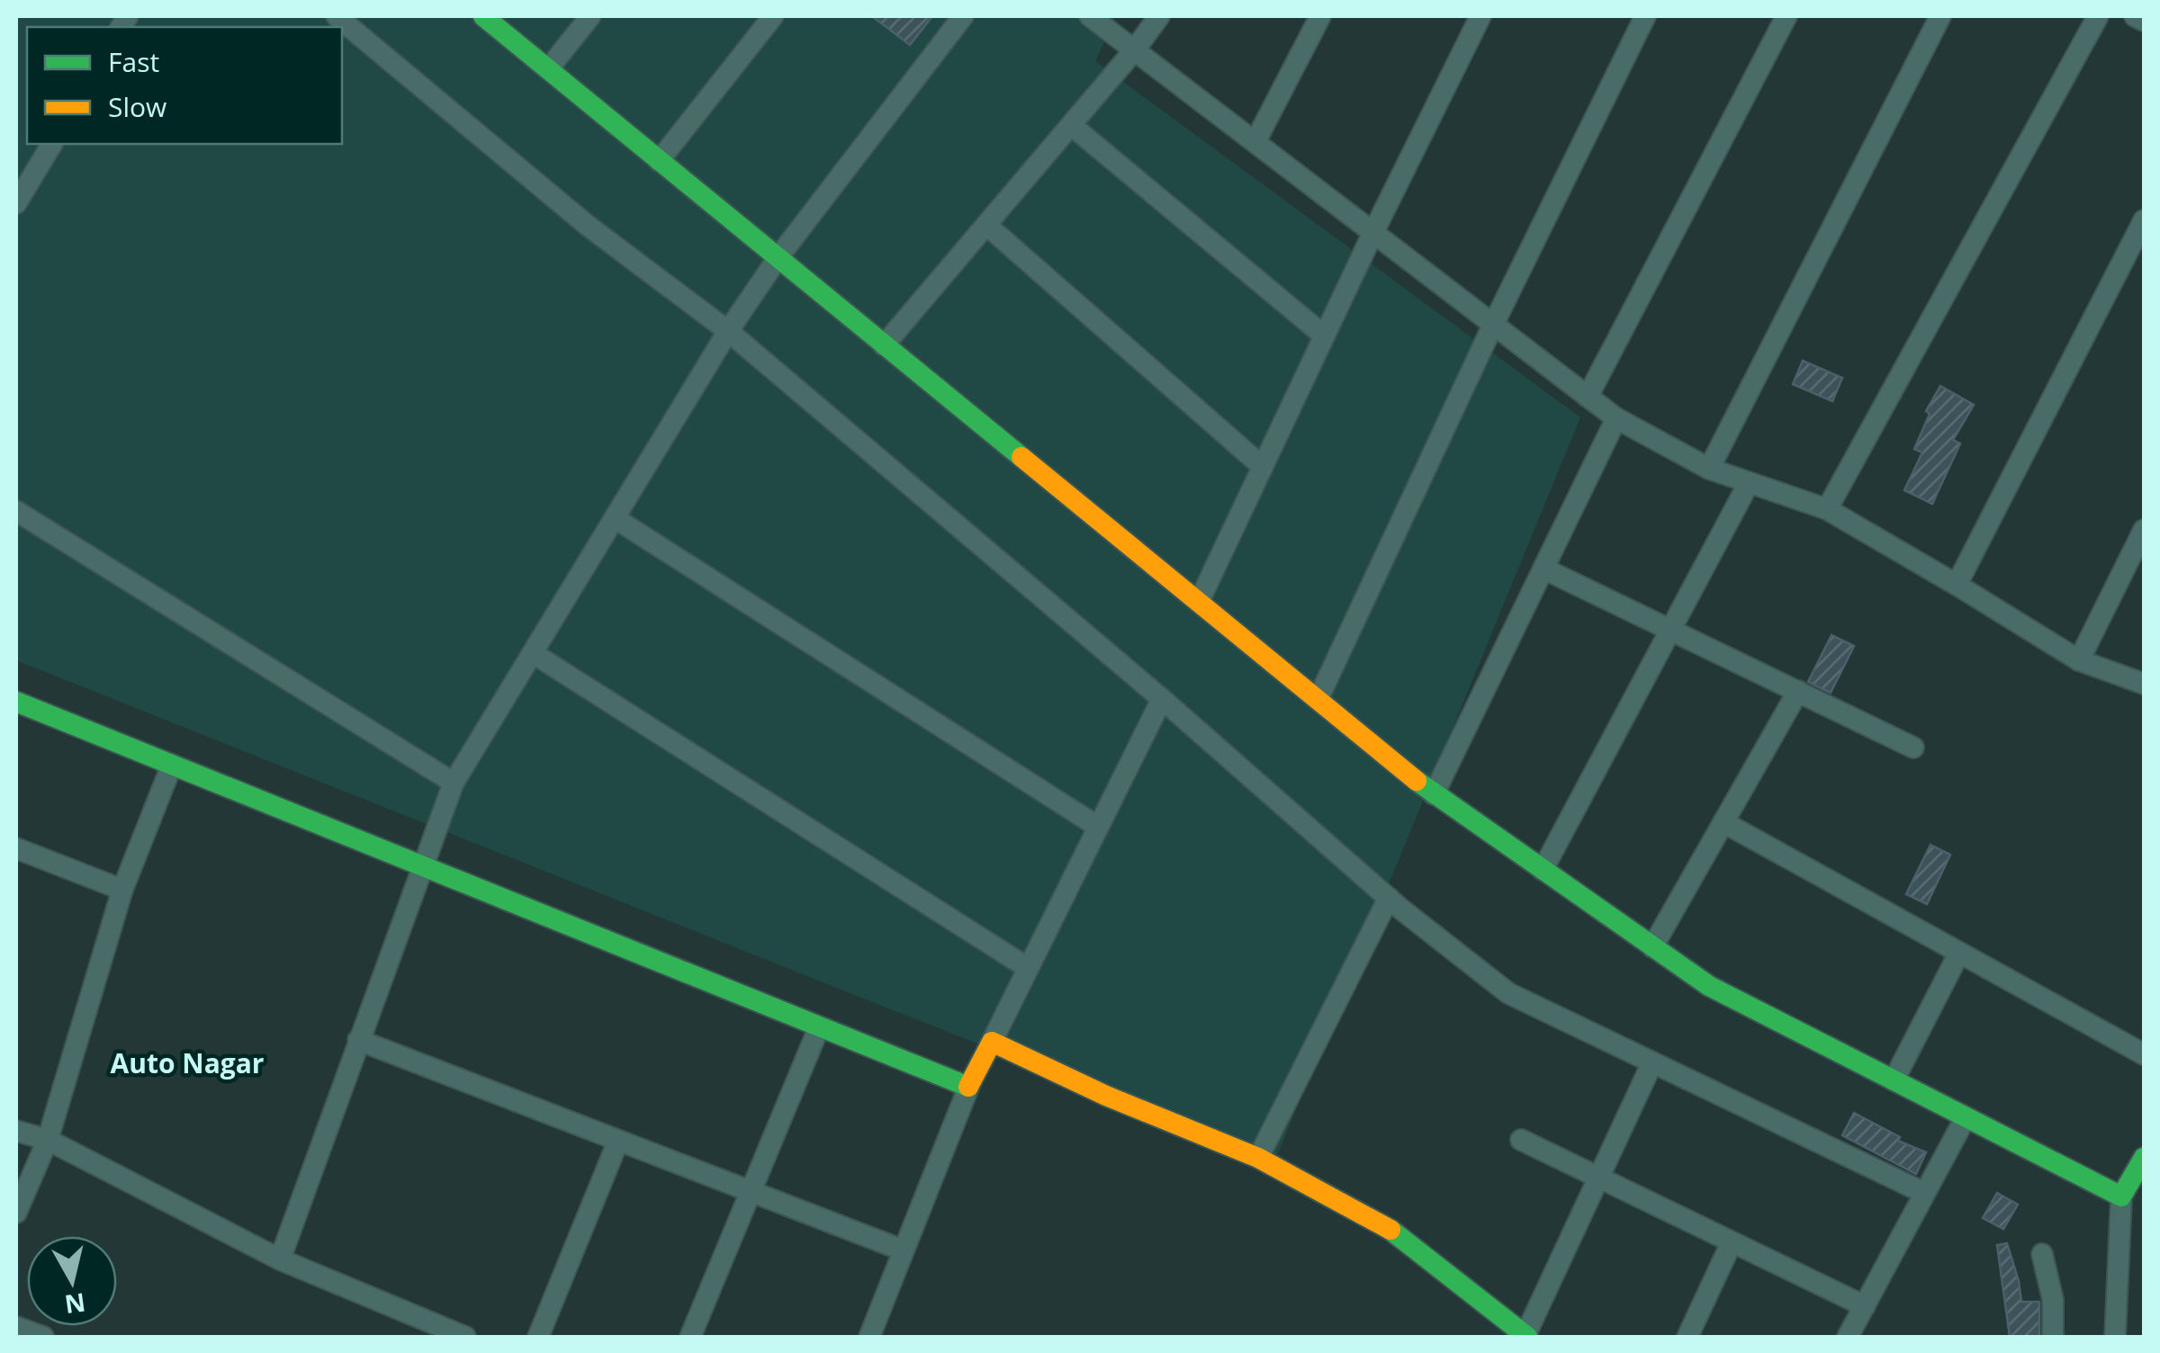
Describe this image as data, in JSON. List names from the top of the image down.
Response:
{
  "districts": ["Auto Nagar"],
  "legend": ["Fast", "Slow"],
  "north": "bottom"
}
